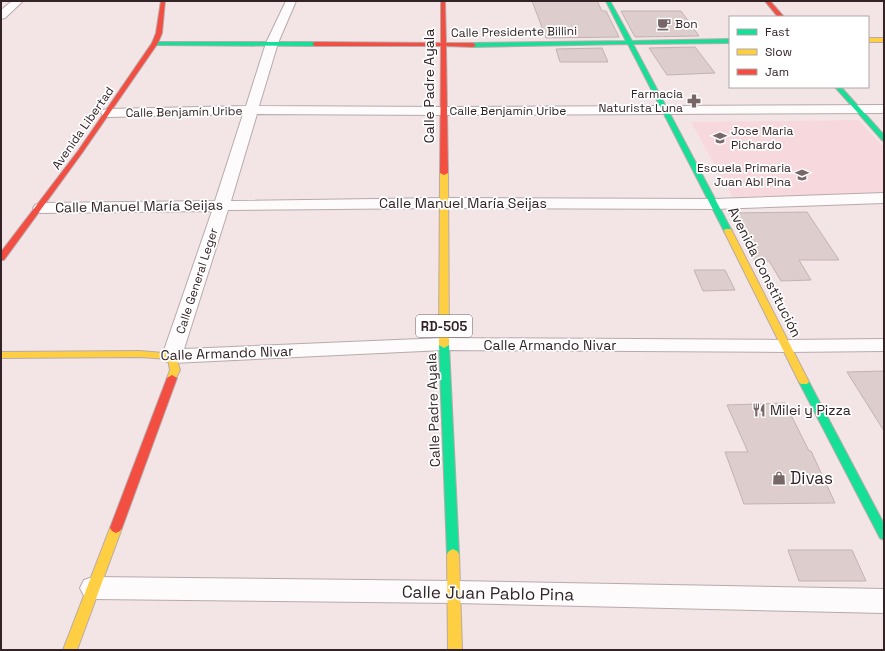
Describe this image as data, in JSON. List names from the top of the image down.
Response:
{
  "streets": {
    "main road": [
      "Calle Presidente Billini",
      "Calle Padre Ayala",
      "Avenida Libertad",
      "Avenida Constitución",
      "RD-505",
      "Calle Armando Nivar"
    ],
    "street": [
      "Calle Benjamín Uribe",
      "Calle Manuel María Seijas",
      "Calle General Leger",
      "Calle Juan Pablo Pina"
    ]
  },
  "crossings": [
    ["Calle Presidente Billini", "Calle Padre Ayala"],
    ["Calle Presidente Billini", "Avenida Libertad"],
    ["Calle Presidente Billini", "Avenida Constitución"],
    ["Calle Presidente Billini", "Calle General Leger"],
    ["Calle Padre Ayala", "Calle Benjamín Uribe"],
    ["Calle Padre Ayala", "Calle Manuel María Seijas"],
    ["Calle Padre Ayala", "Calle Armando Nivar"],
    ["Calle Padre Ayala", "Calle Juan Pablo Pina"],
    ["Calle Benjamín Uribe", "Avenida Libertad"],
    ["Calle Benjamín Uribe", "Avenida Constitución"],
    ["Calle Benjamín Uribe", "Calle General Leger"],
    ["Avenida Libertad", "Calle Manuel María Seijas"],
    ["Calle Manuel María Seijas", "Avenida Constitución"],
    ["Calle Manuel María Seijas", "Calle General Leger"],
    ["Avenida Constitución", "Calle Armando Nivar"],
    ["Calle General Leger", "Calle Armando Nivar"]
  ],
  "places": {
    "cafe": ["Bon"],
    "pharmacy": ["Farmacia Naturista Luna"],
    "school or university": ["Jose Maria Pichardo", "Escuela Primaria Juan Abl Pina"],
    "restaurant": ["Milei y Pizza"],
    "shop": ["Divas"]
  },
  "legend": ["Fast", "Slow", "Jam"]
}
